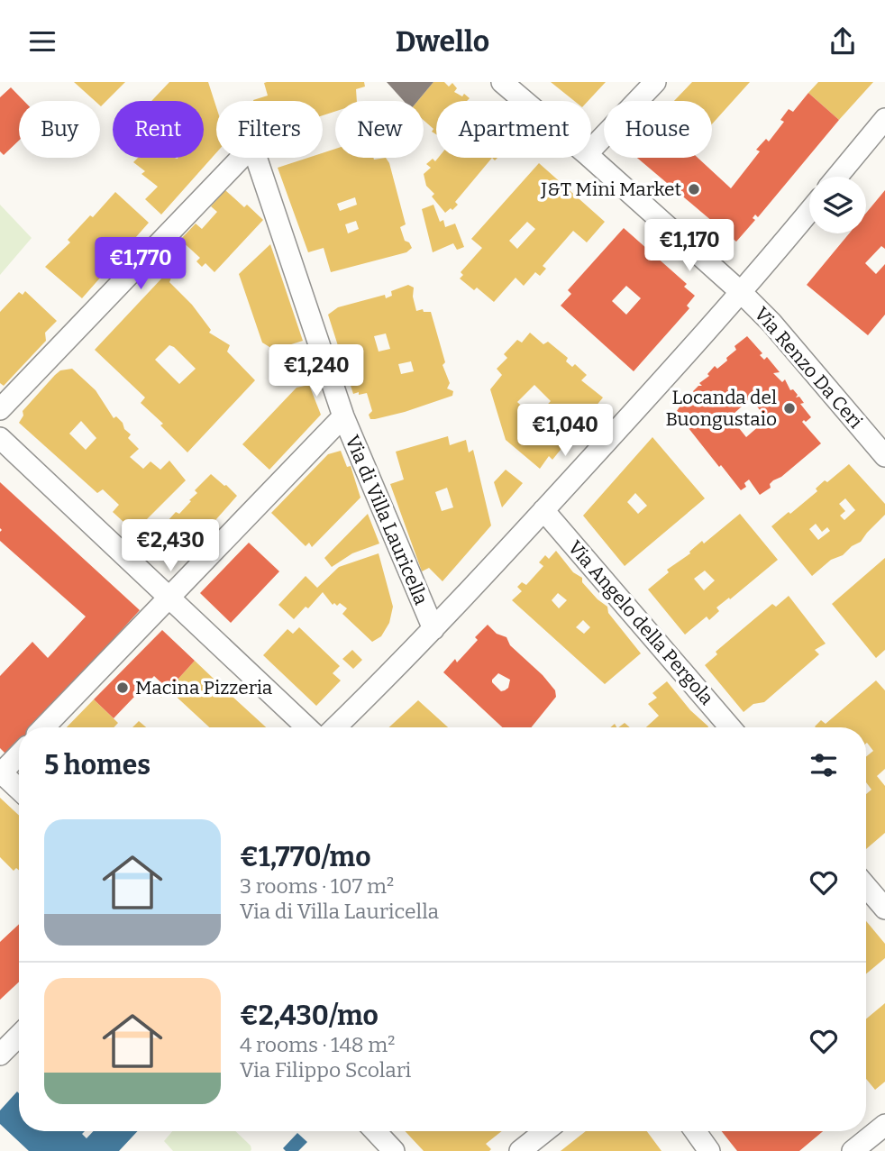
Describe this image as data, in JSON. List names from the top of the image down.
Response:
{
  "streets": {
    "street": ["Via Renzo Da Ceri", "Via di Villa Lauricella", "Via Angelo della Pergola"]
  },
  "places": ["J&T Mini Market", "Locanda del Buongustaio", "Macina Pizzeria"],
  "page": {
    "header": "Dwello",
    "chip": [
      "Buy",
      "Rent",
      "Filters",
      "New",
      "Apartment",
      "House"
    ],
    "price": [
      "€1,170",
      "€1,770",
      "€1,240",
      "€1,040",
      "€2,430"
    ],
    "heading": "5 homes",
    "list": [
      {
        "name": "€1,770/mo",
        "note": "3 rooms · 107 m² · Via di Villa Lauricella"
      },
      {
        "name": "€2,430/mo",
        "note": "4 rooms · 148 m² · Via Filippo Scolari"
      }
    ]
  }
}
